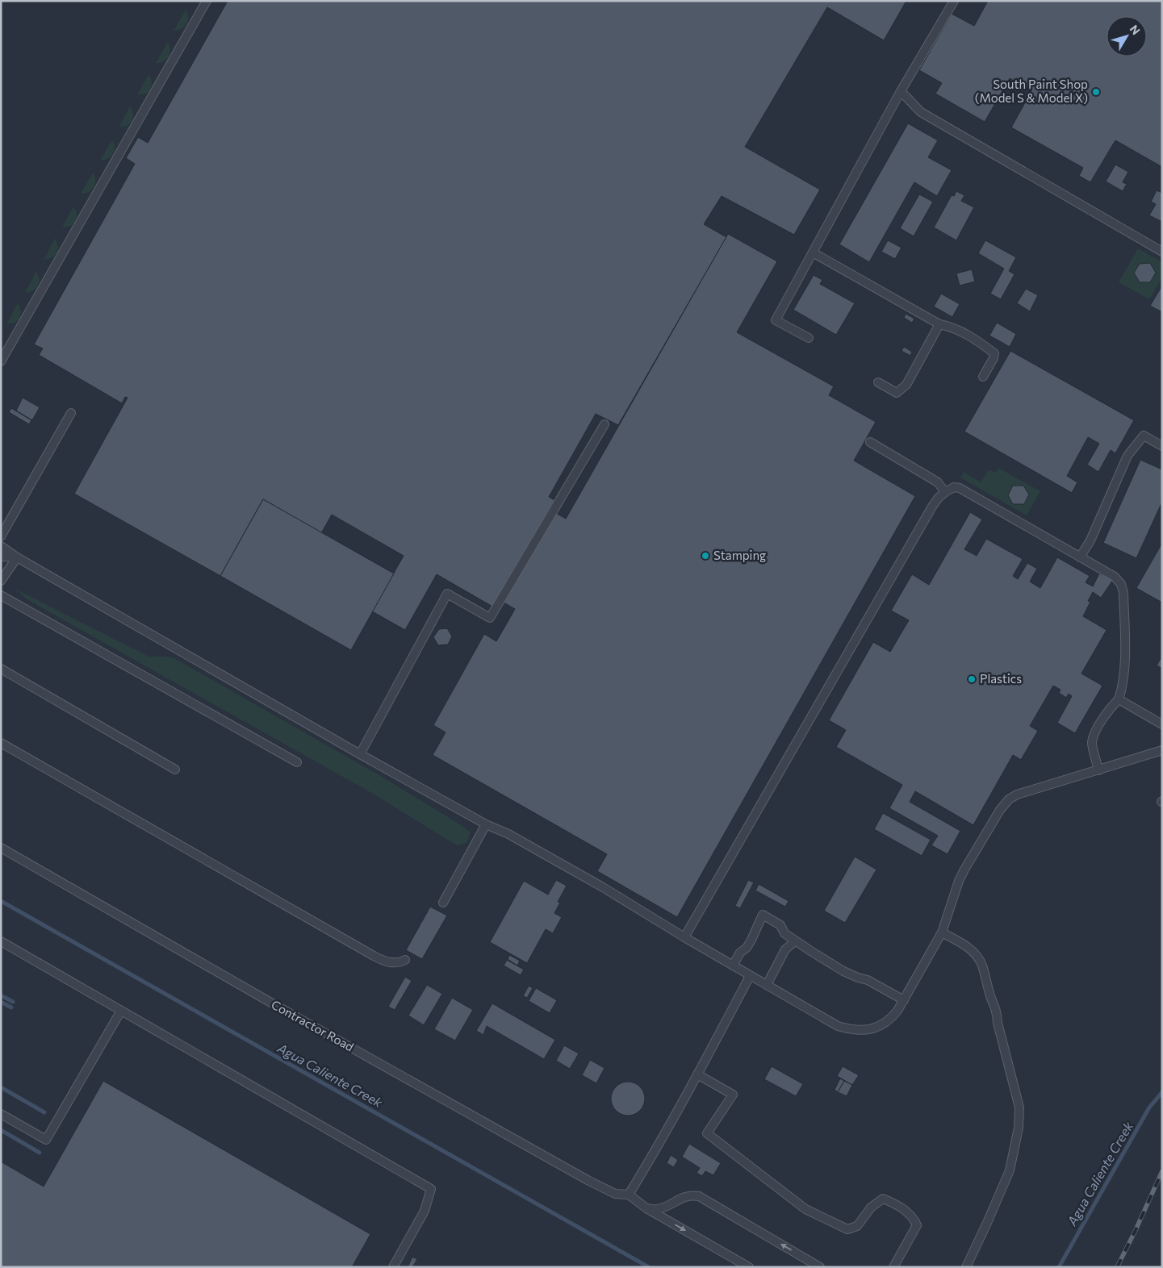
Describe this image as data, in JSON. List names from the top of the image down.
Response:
{
  "streets": {
    "lane": ["Contractor Road"]
  },
  "water": ["Agua Caliente Creek"],
  "places": ["South Paint Shop (Model S & Model X)", "Stamping", "Plastics"],
  "north": "top right"
}
